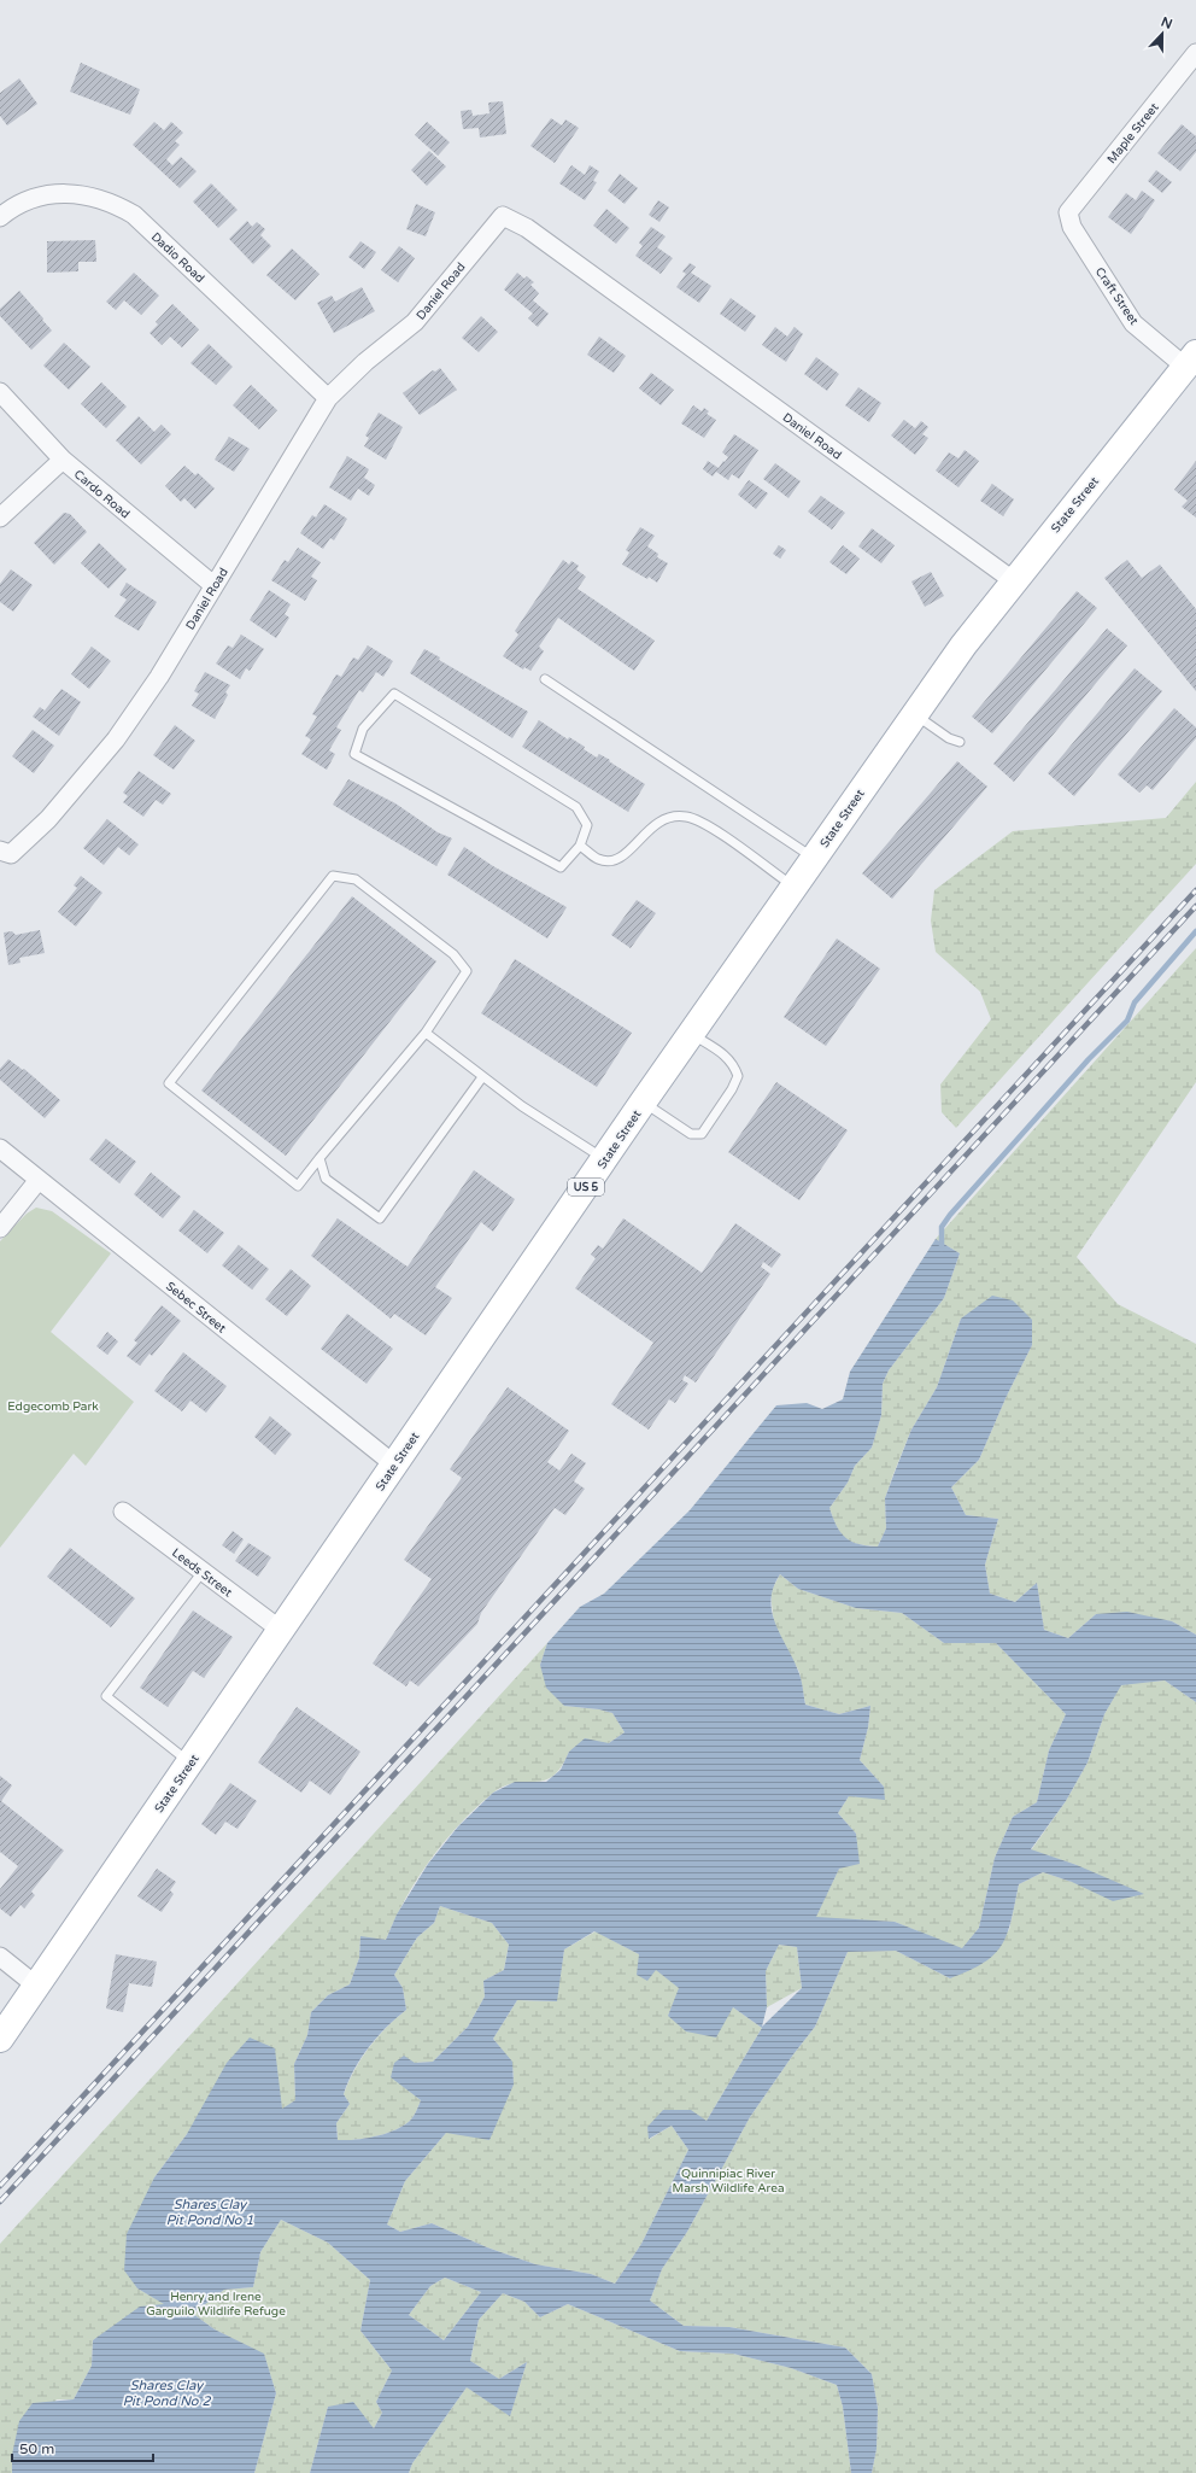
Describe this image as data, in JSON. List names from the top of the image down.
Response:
{
  "streets": {
    "main road": ["State Street", "US 5"],
    "street": [
      "Maple Street",
      "Dadio Road",
      "Daniel Road",
      "Craft Street",
      "Cardo Road",
      "Sebec Street",
      "Leeds Street"
    ]
  },
  "crossings": [
    ["Maple Street", "Craft Street"],
    ["Dadio Road", "Daniel Road"],
    ["Daniel Road", "Cardo Road"],
    ["Daniel Road", "State Street"],
    ["Craft Street", "State Street"],
    ["State Street", "Sebec Street"],
    ["State Street", "Leeds Street"]
  ],
  "water": ["Shares Clay Pit Pond No 1", "Shares Clay Pit Pond No 2"],
  "parks": ["Edgecomb Park", "Quinnipiac River Marsh Wildlife Area", "Henry and Irene Garguilo Wildlife Refuge"],
  "scale_bar": "50 m",
  "north": "top"
}
